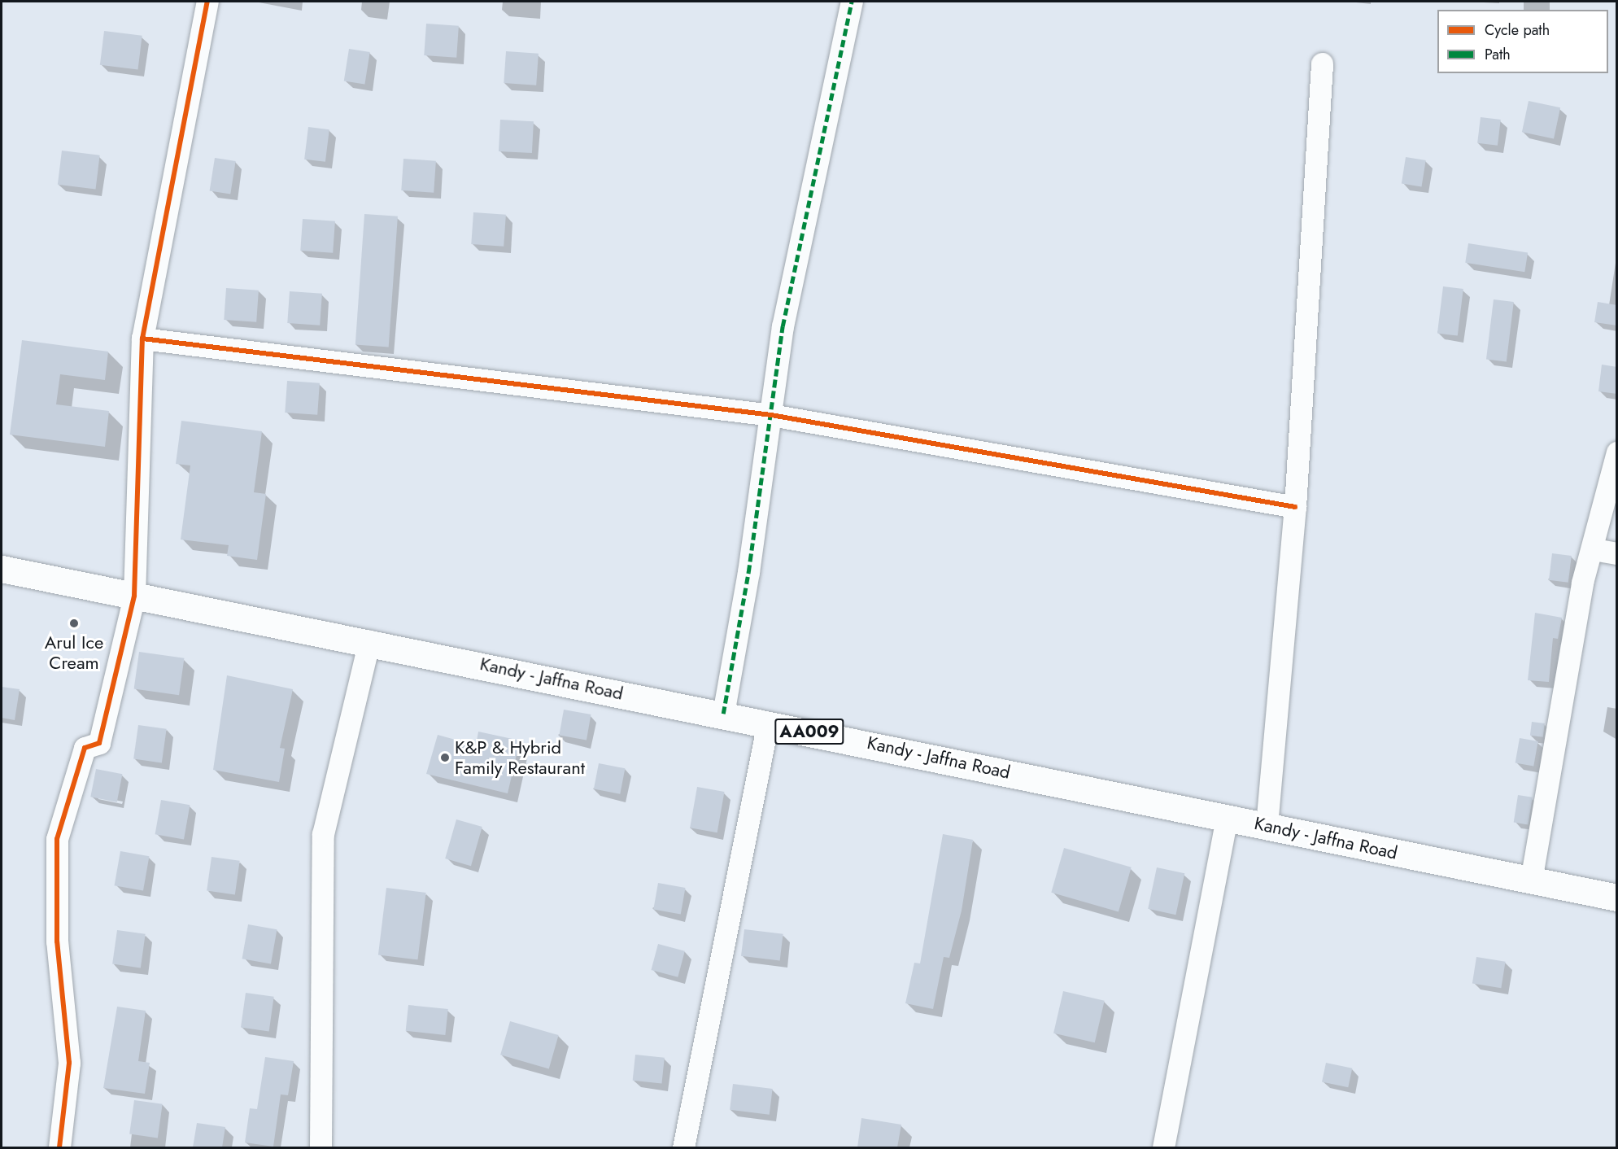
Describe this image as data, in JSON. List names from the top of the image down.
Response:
{
  "streets": {
    "highway": ["Kandy - Jaffna Road", "AA009"]
  },
  "places": ["Arul Ice Cream", "K&P & Hybrid Family Restaurant"],
  "legend": ["Cycle path", "Path"]
}
